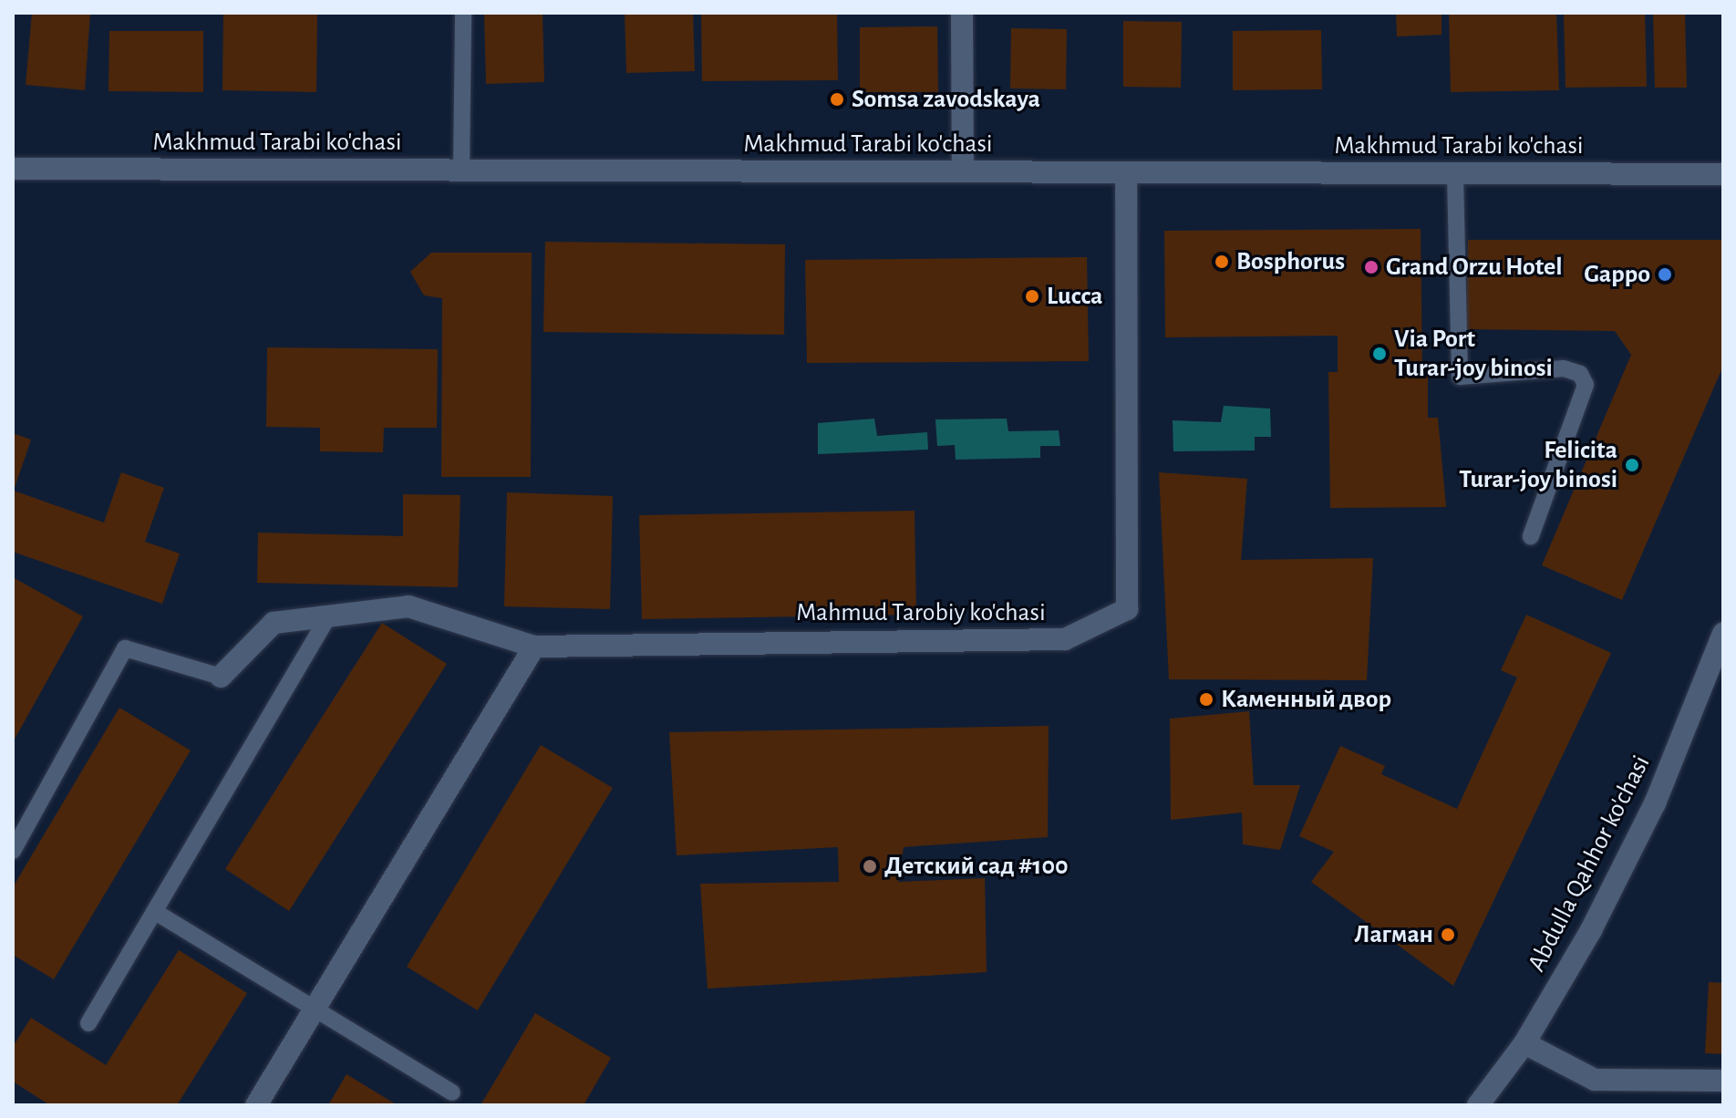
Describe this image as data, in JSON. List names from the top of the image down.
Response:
{
  "streets": {
    "street": ["Makhmud Tarabi ko'chasi", "Mahmud Tarobiy ko'chasi", "Abdulla Qahhor ko'chasi"]
  },
  "crossings": [
    ["Makhmud Tarabi ko'chasi", "Mahmud Tarobiy ko'chasi"]
  ],
  "places": [
    "Somsa zavodskaya",
    "Bosphorus",
    "Grand Orzu Hotel",
    "Gappo",
    "Lucca",
    "Via Port Turar-joy binosi",
    "Felicita Turar-joy binosi",
    "Каменный двор",
    "Детский сад #100",
    "Лагман"
  ]
}
